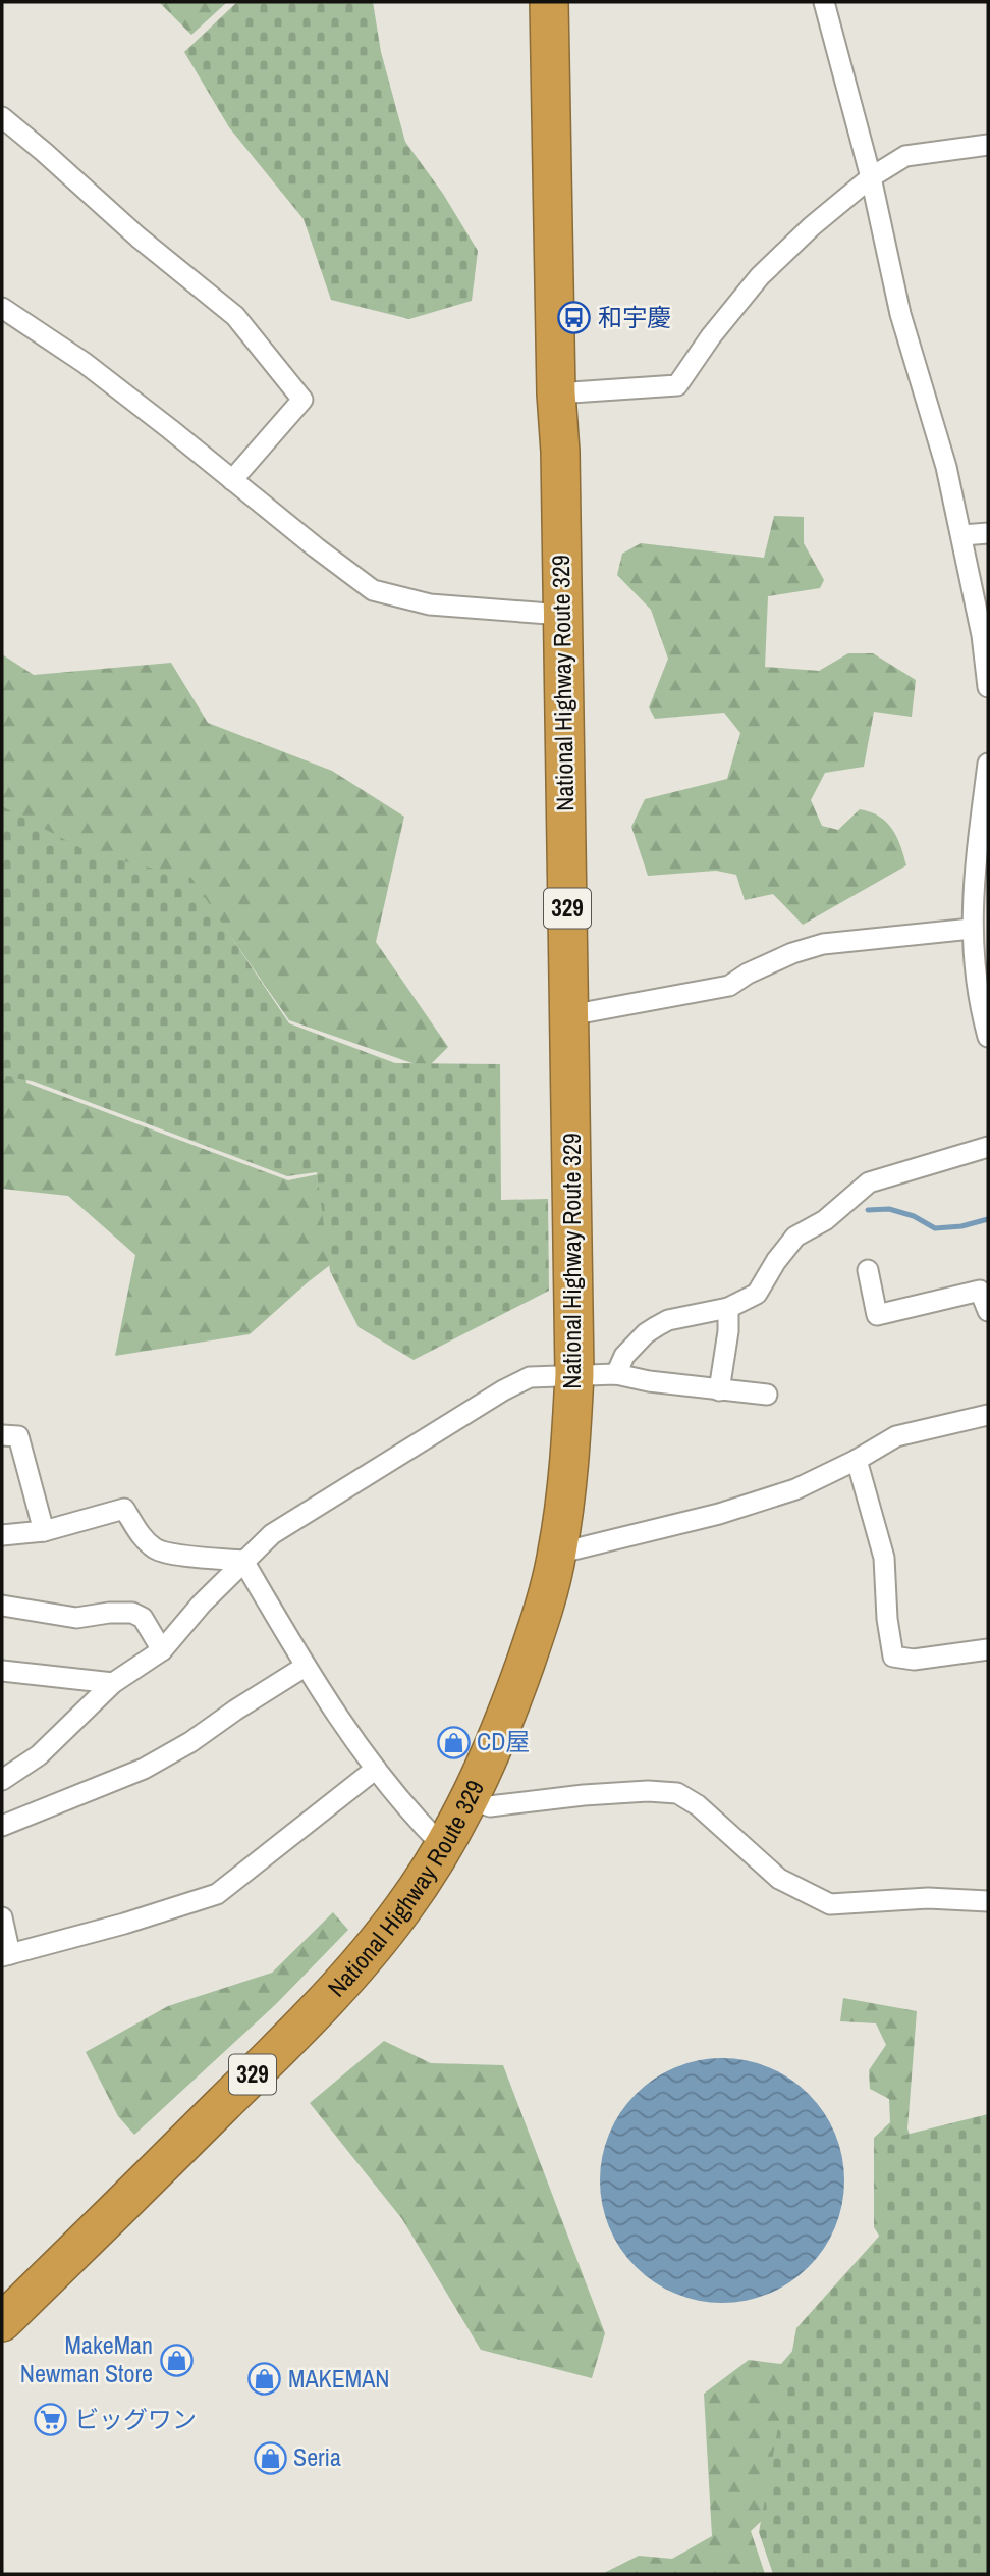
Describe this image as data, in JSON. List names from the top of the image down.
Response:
{
  "streets": {
    "highway": ["National Highway Route 329", "329"]
  },
  "places": {
    "bus stop": ["和宇慶"],
    "shop": [
      "CD屋",
      "MakeMan Newman Store",
      "MAKEMAN",
      "Seria"
    ],
    "supermarket": ["ビッグワン"]
  }
}
